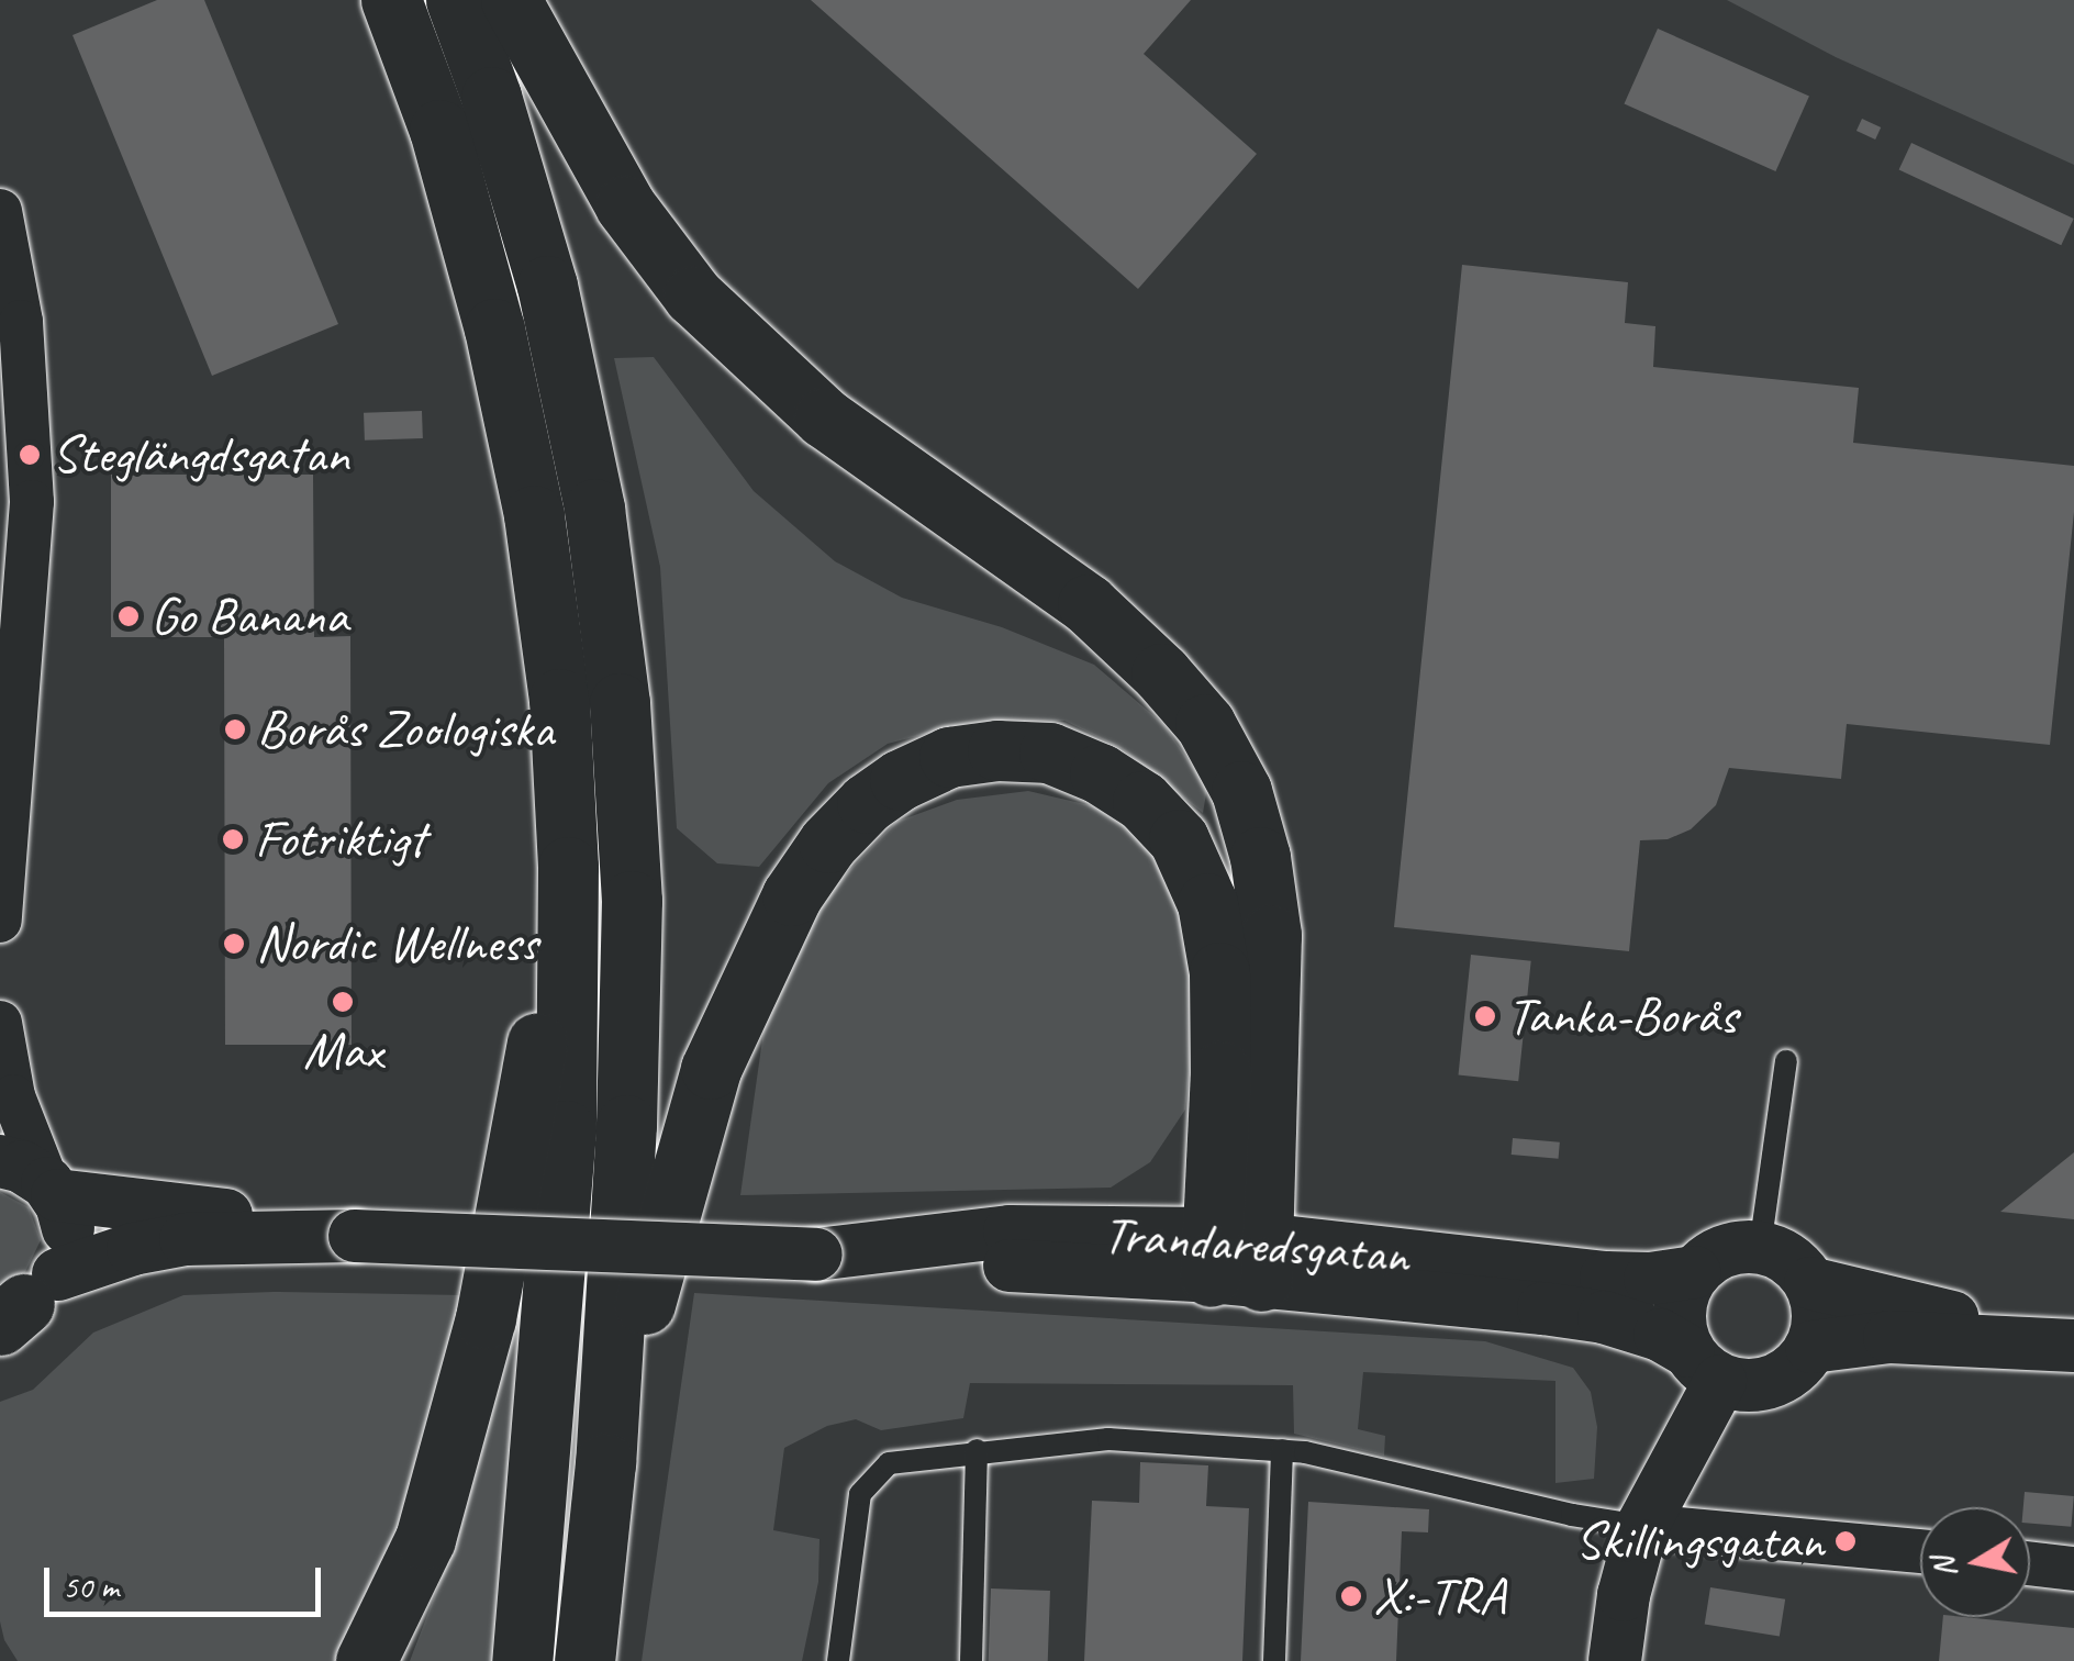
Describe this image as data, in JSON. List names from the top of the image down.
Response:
{
  "streets": {
    "street": ["Trandaredsgatan"]
  },
  "places": [
    "Steglängdsgatan",
    "Go Banana",
    "Borås Zoologiska",
    "Fotriktigt",
    "Nordic Wellness",
    "Max",
    "Tanka-Borås",
    "Skillingsgatan",
    "X:-TRA"
  ],
  "scale_bar": "50 m",
  "north": "left"
}
